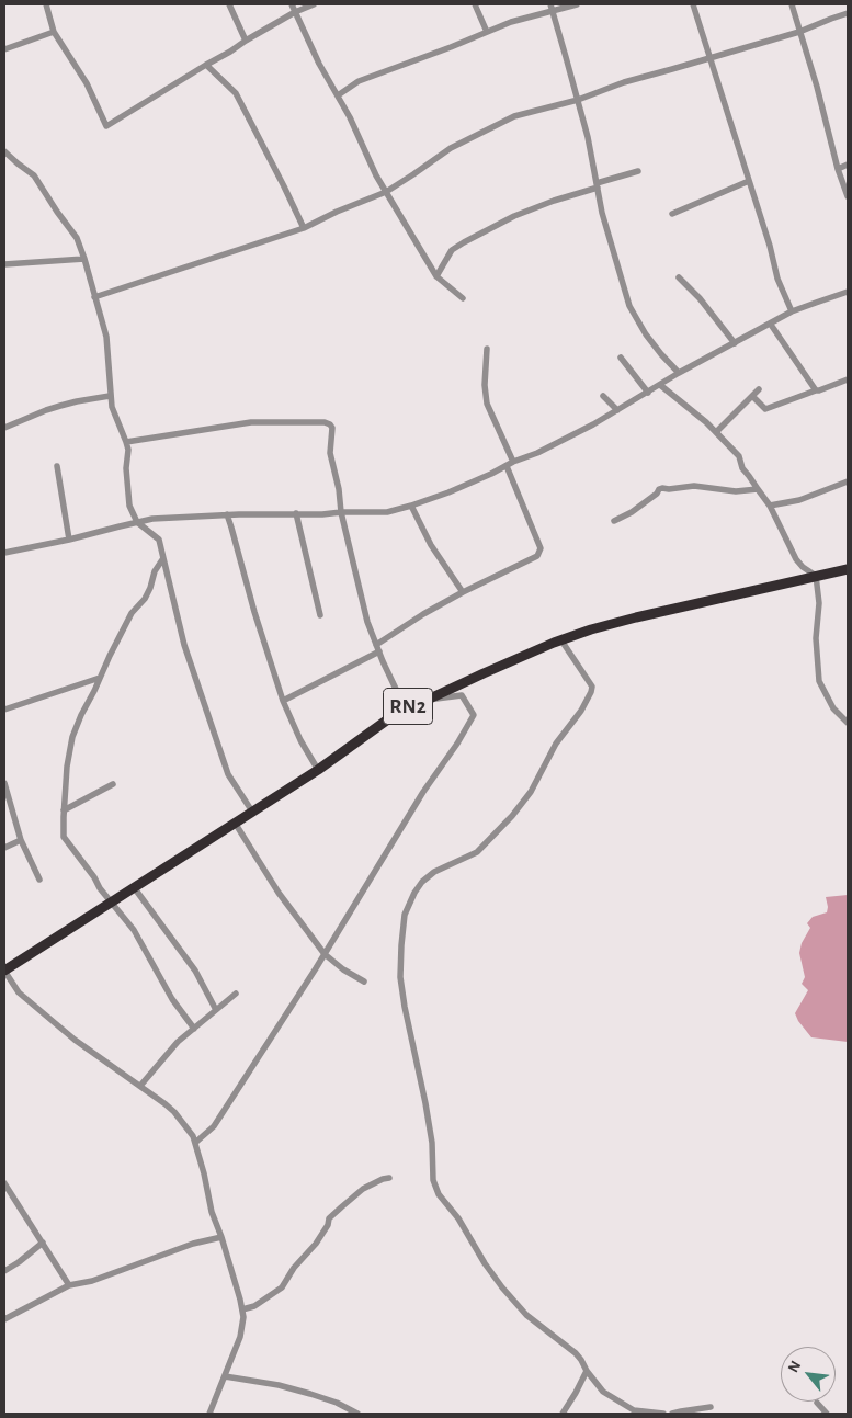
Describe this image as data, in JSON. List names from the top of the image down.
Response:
{
  "streets": {
    "highway": ["RN2"]
  },
  "north": "top left"
}
